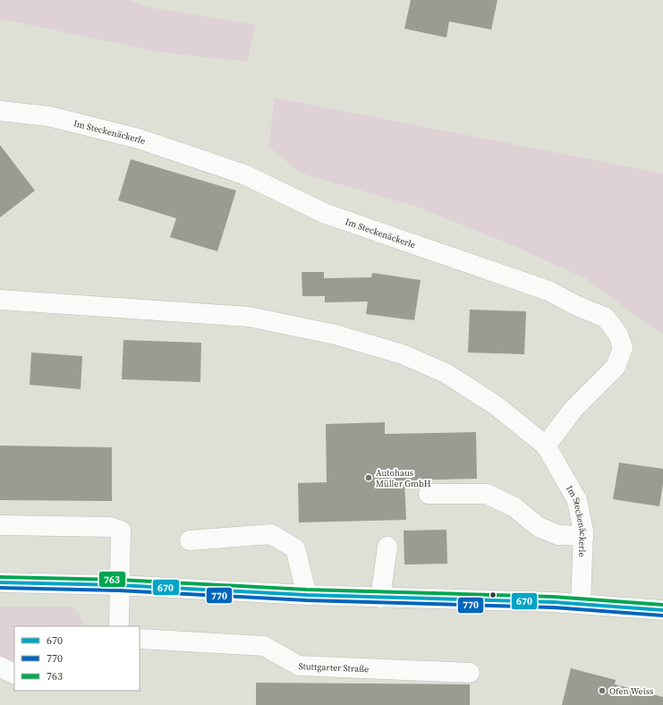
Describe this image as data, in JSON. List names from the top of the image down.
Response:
{
  "streets": {
    "street": ["Im Steckenäckerle", "Stuttgarter Straße"]
  },
  "places": ["Autohaus Müller GmbH", "Ofen Weiss"],
  "lines": ["transit line 763", "transit line 670", "transit line 770"],
  "legend": ["670", "770", "763"]
}
